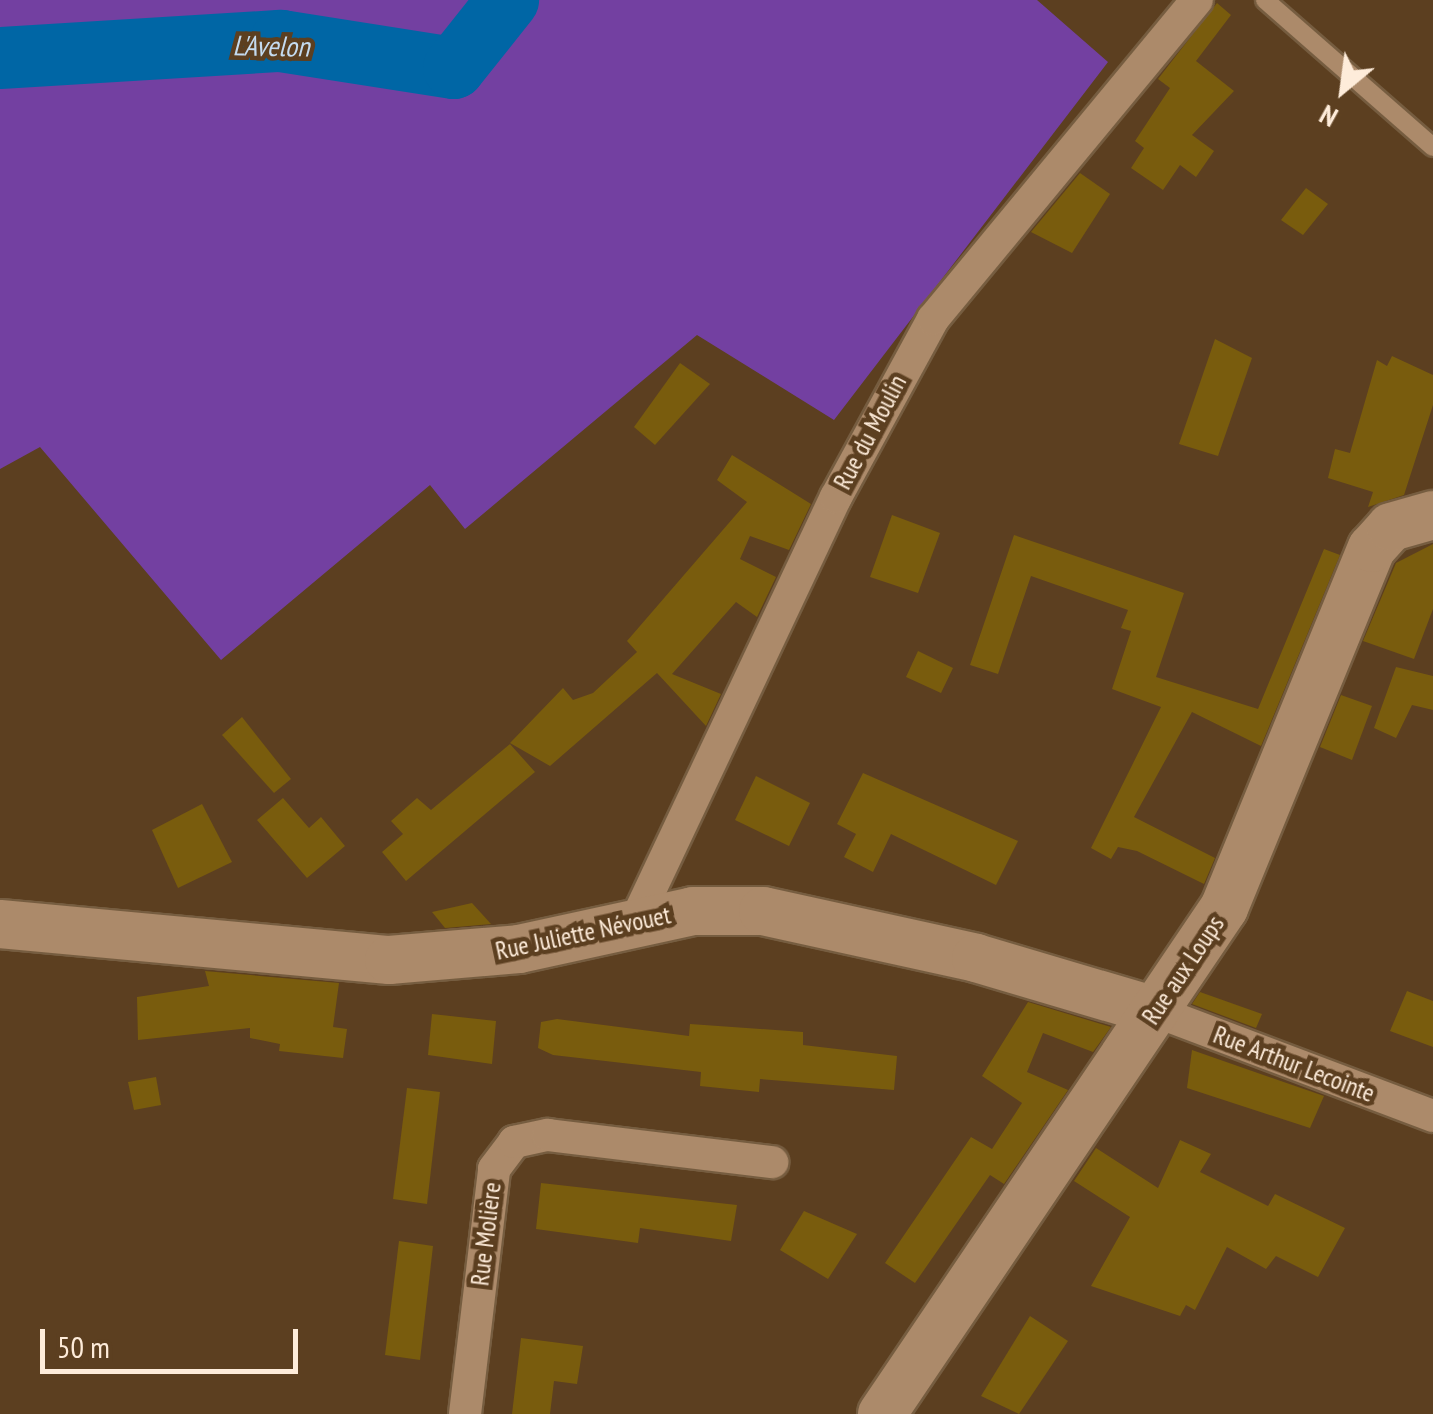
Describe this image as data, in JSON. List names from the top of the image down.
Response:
{
  "streets": {
    "street": [
      "Rue du Moulin",
      "Rue Juliette Névouet",
      "Rue aux Loups",
      "Rue Arthur Lecointe",
      "Rue Molière"
    ]
  },
  "crossings": [
    ["Rue du Moulin", "Rue Juliette Névouet"],
    ["Rue Juliette Névouet", "Rue aux Loups"],
    ["Rue Juliette Névouet", "Rue Arthur Lecointe"],
    ["Rue aux Loups", "Rue Arthur Lecointe"]
  ],
  "water": ["L'Avelon"],
  "scale_bar": "50 m",
  "north": "bottom left"
}
